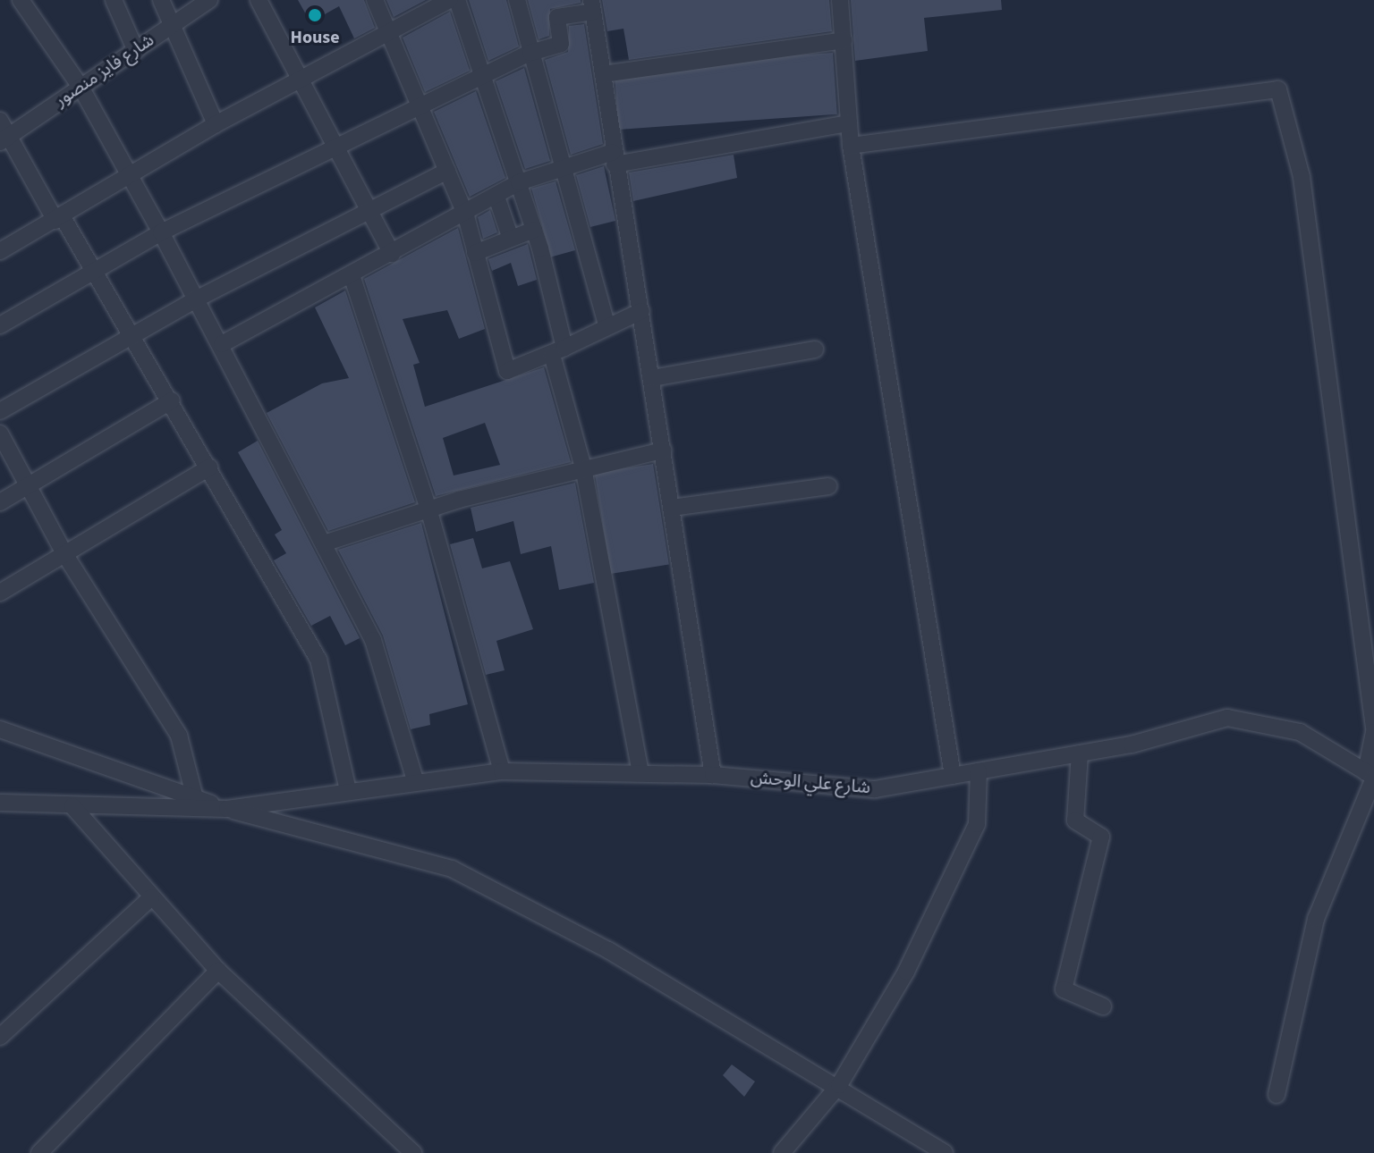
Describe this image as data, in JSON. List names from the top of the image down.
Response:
{
  "streets": {
    "street": ["شارع فايز منصور", "شارع علي الوحش"]
  },
  "places": ["House"]
}
